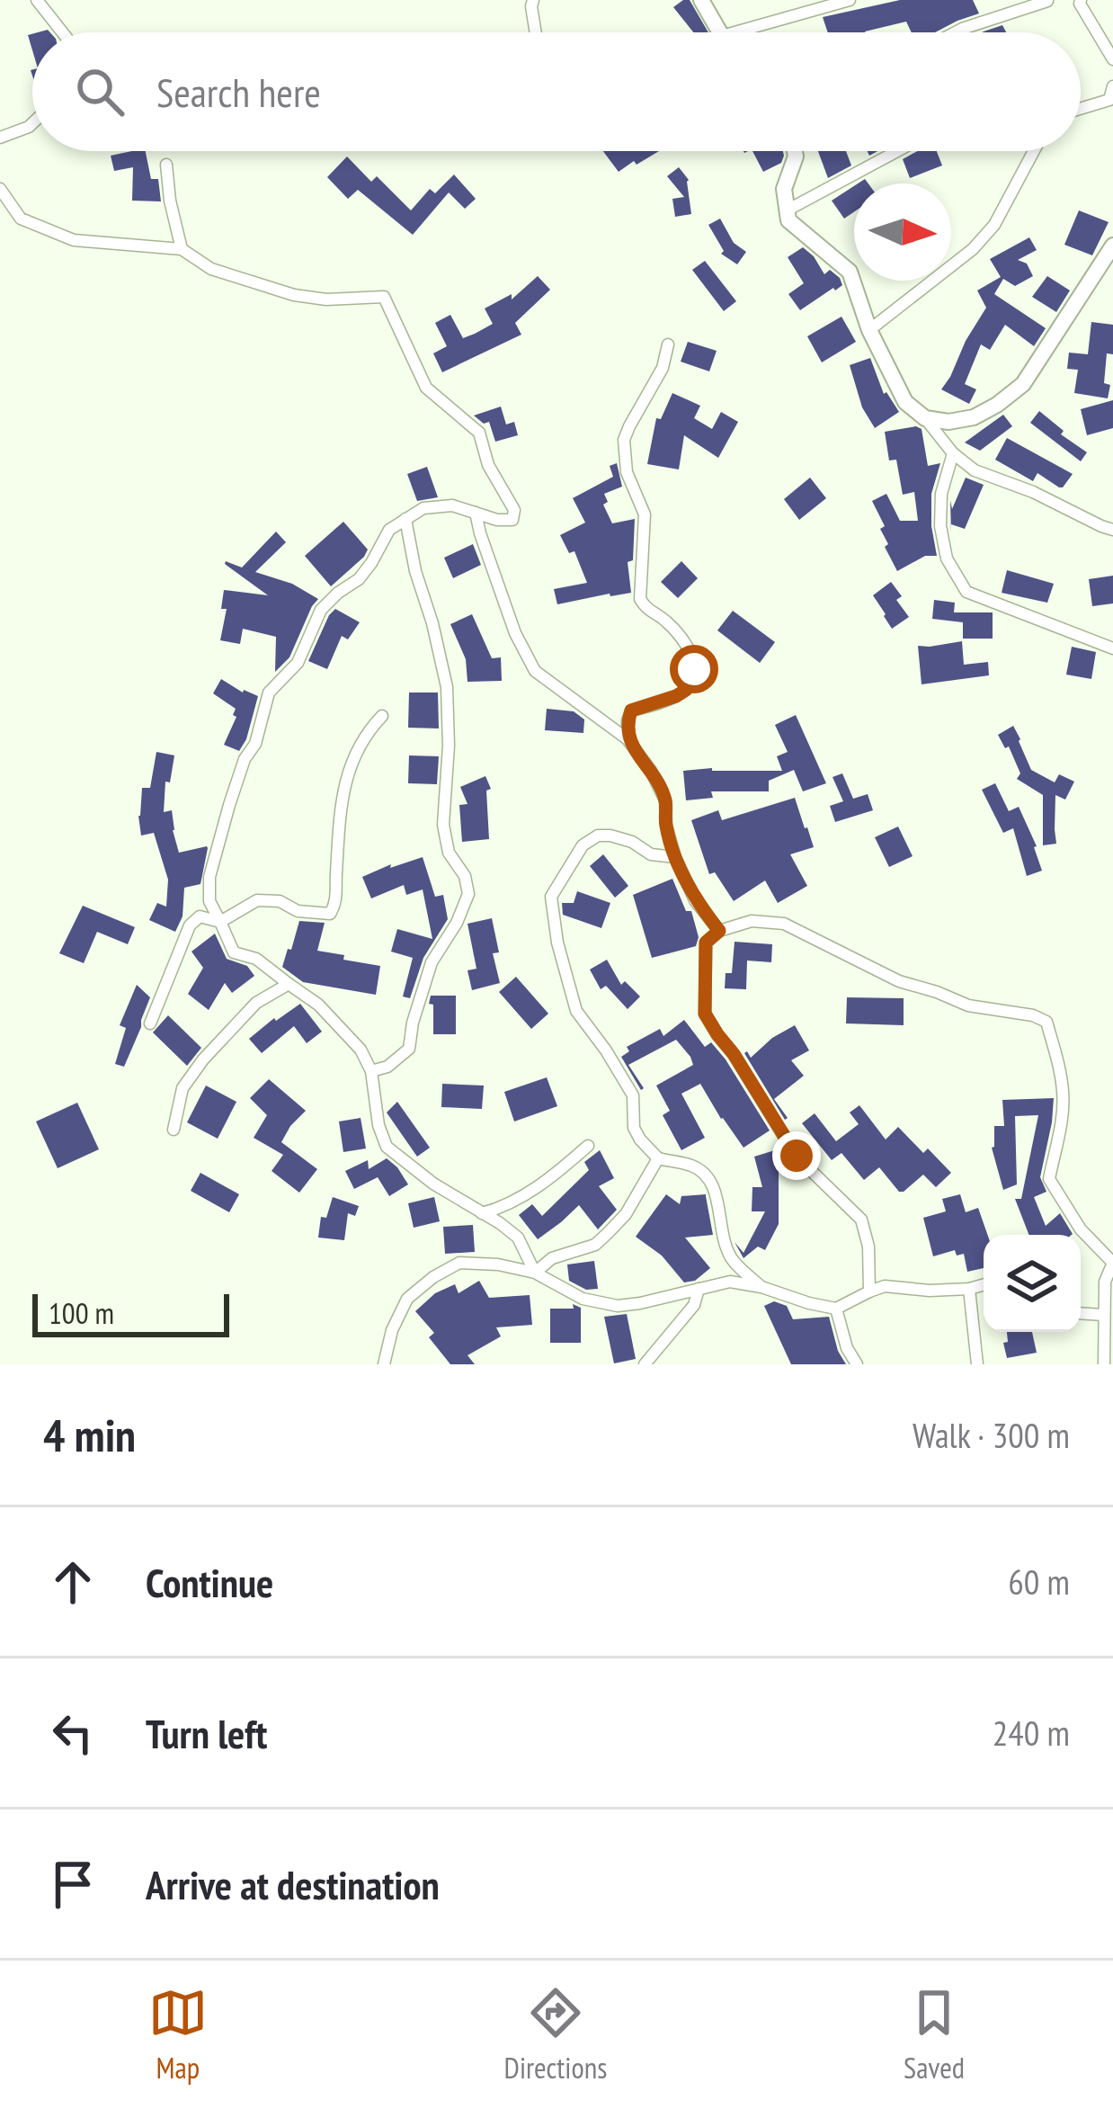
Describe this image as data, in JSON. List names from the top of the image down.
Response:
{
  "scale_bar": "100 m",
  "north": "right",
  "page": {
    "search": "Search here",
    "scale": "100 m",
    "heading": ["4 min", "Walk · 300 m"],
    "list": [
      ["Continue", "60 m"],
      ["Turn left", "240 m"],
      "Arrive at destination"
    ],
    "nav": ["Map", "Directions", "Saved"]
  }
}
